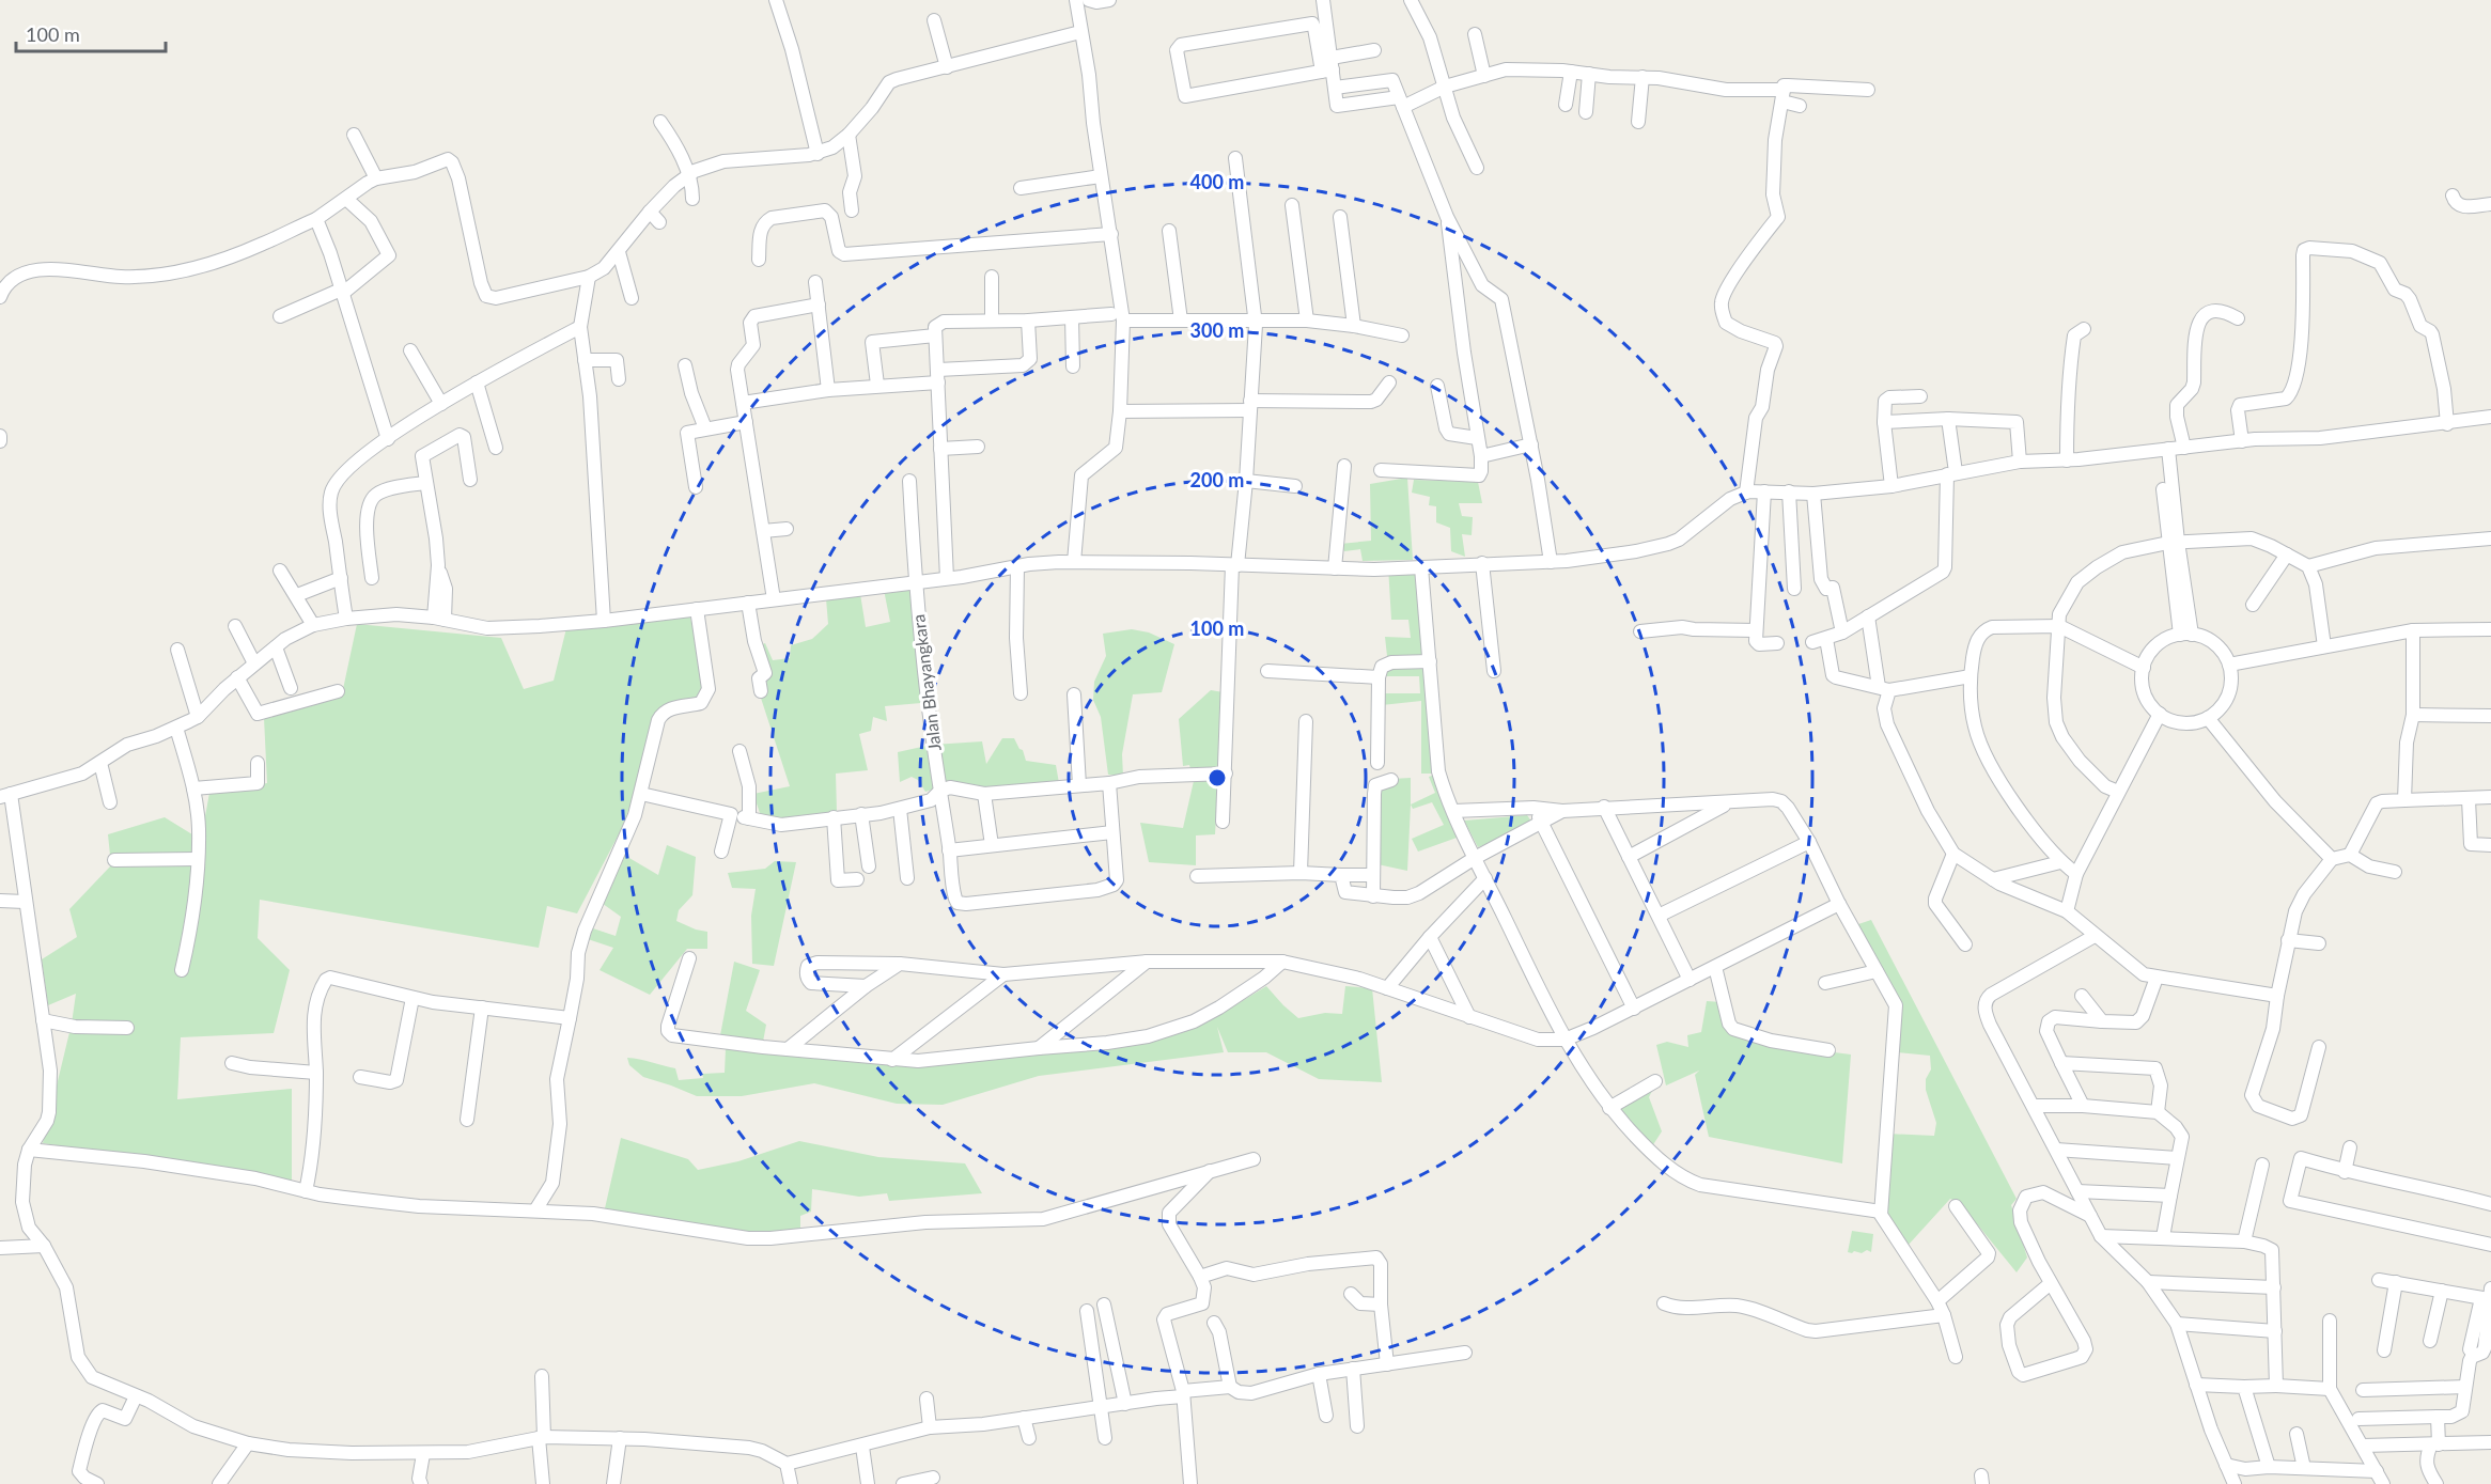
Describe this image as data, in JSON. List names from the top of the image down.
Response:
{
  "streets": {
    "street": ["Jalan Bhayangkara"]
  },
  "scale_bar": "100 m",
  "rings": [
    "400 m",
    "300 m",
    "200 m",
    "100 m"
  ]
}
